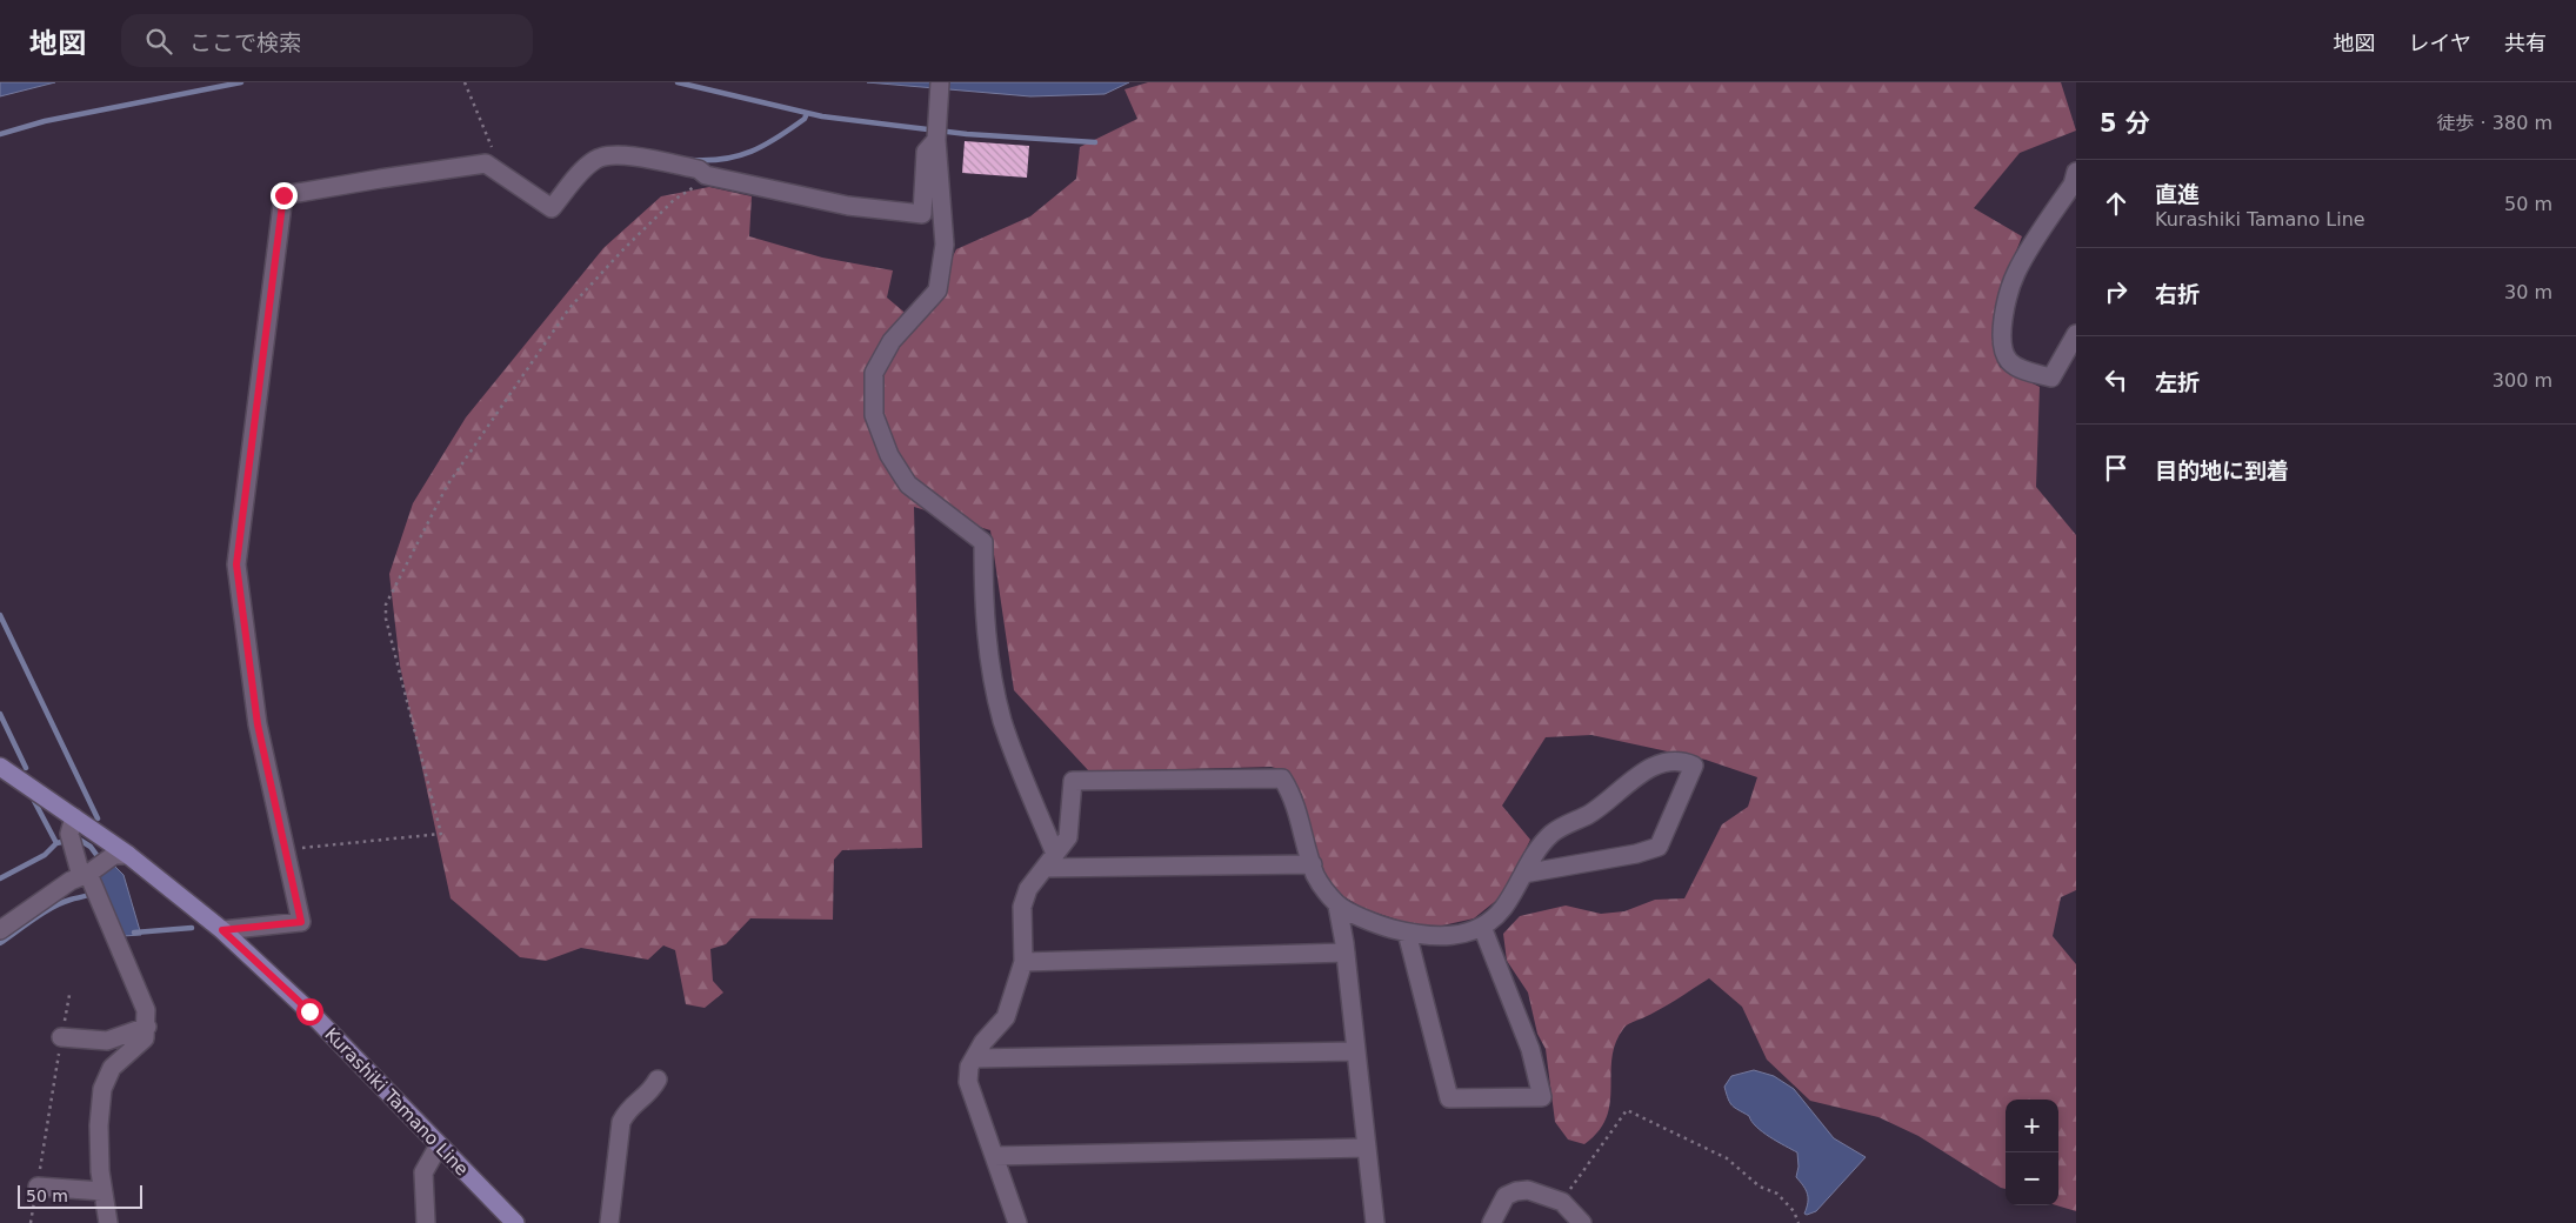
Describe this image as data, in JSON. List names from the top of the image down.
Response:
{
  "streets": {
    "main road": ["Kurashiki Tamano Line"]
  },
  "scale_bar": "50 m",
  "page": {
    "header": "地図",
    "search": "ここで検索",
    "nav": ["地図", "レイヤ", "共有"],
    "heading": ["5 分", "徒歩 · 380 m"],
    "list": [
      ["直進", "Kurashiki Tamano Line", "50 m"],
      ["右折", "30 m"],
      ["左折", "300 m"],
      "目的地に到着"
    ],
    "map_buttons": ["+", "−"],
    "scale": "50 m"
  }
}
